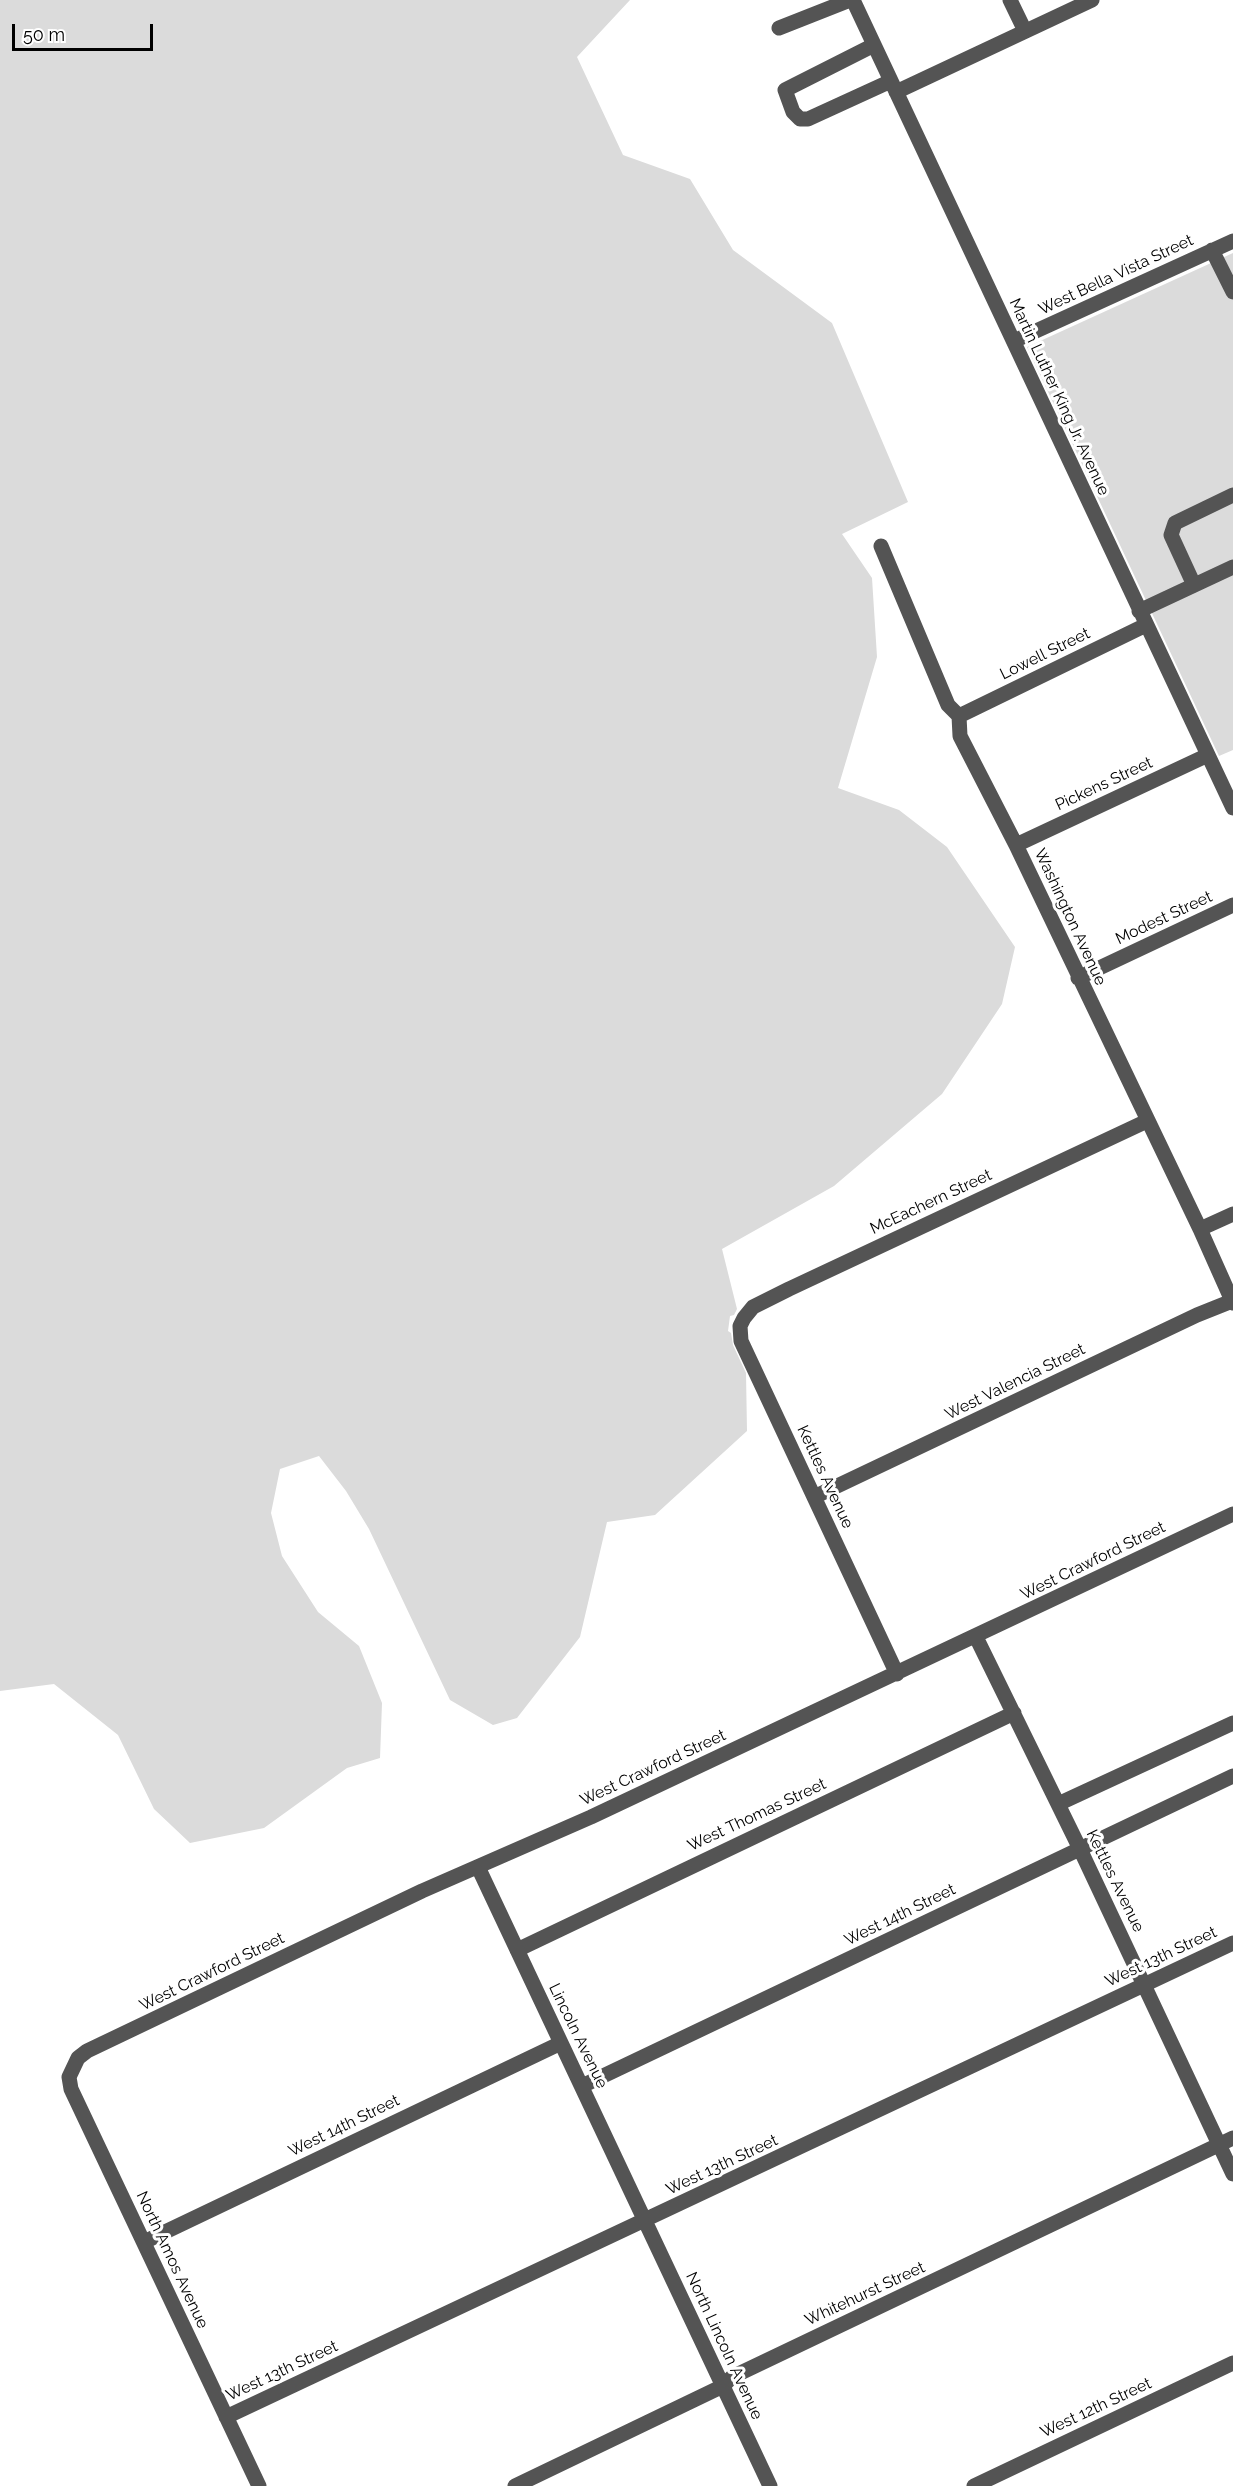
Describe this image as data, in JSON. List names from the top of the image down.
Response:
{
  "streets": {
    "street": [
      "West Bella Vista Street",
      "Martin Luther King Jr. Avenue",
      "Lowell Street",
      "Pickens Street",
      "Washington Avenue",
      "Modest Street",
      "McEachern Street",
      "West Valencia Street",
      "Kettles Avenue",
      "West Crawford Street",
      "West Thomas Street",
      "West 14th Street",
      "West 13th Street",
      "Lincoln Avenue",
      "North Amos Avenue",
      "Whitehurst Street",
      "North Lincoln Avenue",
      "West 12th Street"
    ]
  },
  "crossings": [
    ["West Bella Vista Street", "Martin Luther King Jr. Avenue"],
    ["Martin Luther King Jr. Avenue", "Lowell Street"],
    ["Martin Luther King Jr. Avenue", "Pickens Street"],
    ["Lowell Street", "Washington Avenue"],
    ["Pickens Street", "Washington Avenue"],
    ["Washington Avenue", "Modest Street"],
    ["Washington Avenue", "McEachern Street"],
    ["Washington Avenue", "West Valencia Street"],
    ["McEachern Street", "Kettles Avenue"],
    ["West Valencia Street", "Kettles Avenue"],
    ["Kettles Avenue", "West Crawford Street"],
    ["Kettles Avenue", "West Thomas Street"],
    ["Kettles Avenue", "West 14th Street"],
    ["Kettles Avenue", "West 13th Street"],
    ["Kettles Avenue", "Whitehurst Street"],
    ["West Crawford Street", "Lincoln Avenue"],
    ["West Crawford Street", "North Amos Avenue"],
    ["West Thomas Street", "Lincoln Avenue"],
    ["West 14th Street", "Lincoln Avenue"],
    ["West 14th Street", "North Amos Avenue"],
    ["West 13th Street", "Lincoln Avenue"],
    ["West 13th Street", "North Amos Avenue"],
    ["West 13th Street", "North Lincoln Avenue"],
    ["Lincoln Avenue", "North Lincoln Avenue"],
    ["Whitehurst Street", "North Lincoln Avenue"]
  ],
  "scale_bar": "50 m"
}
